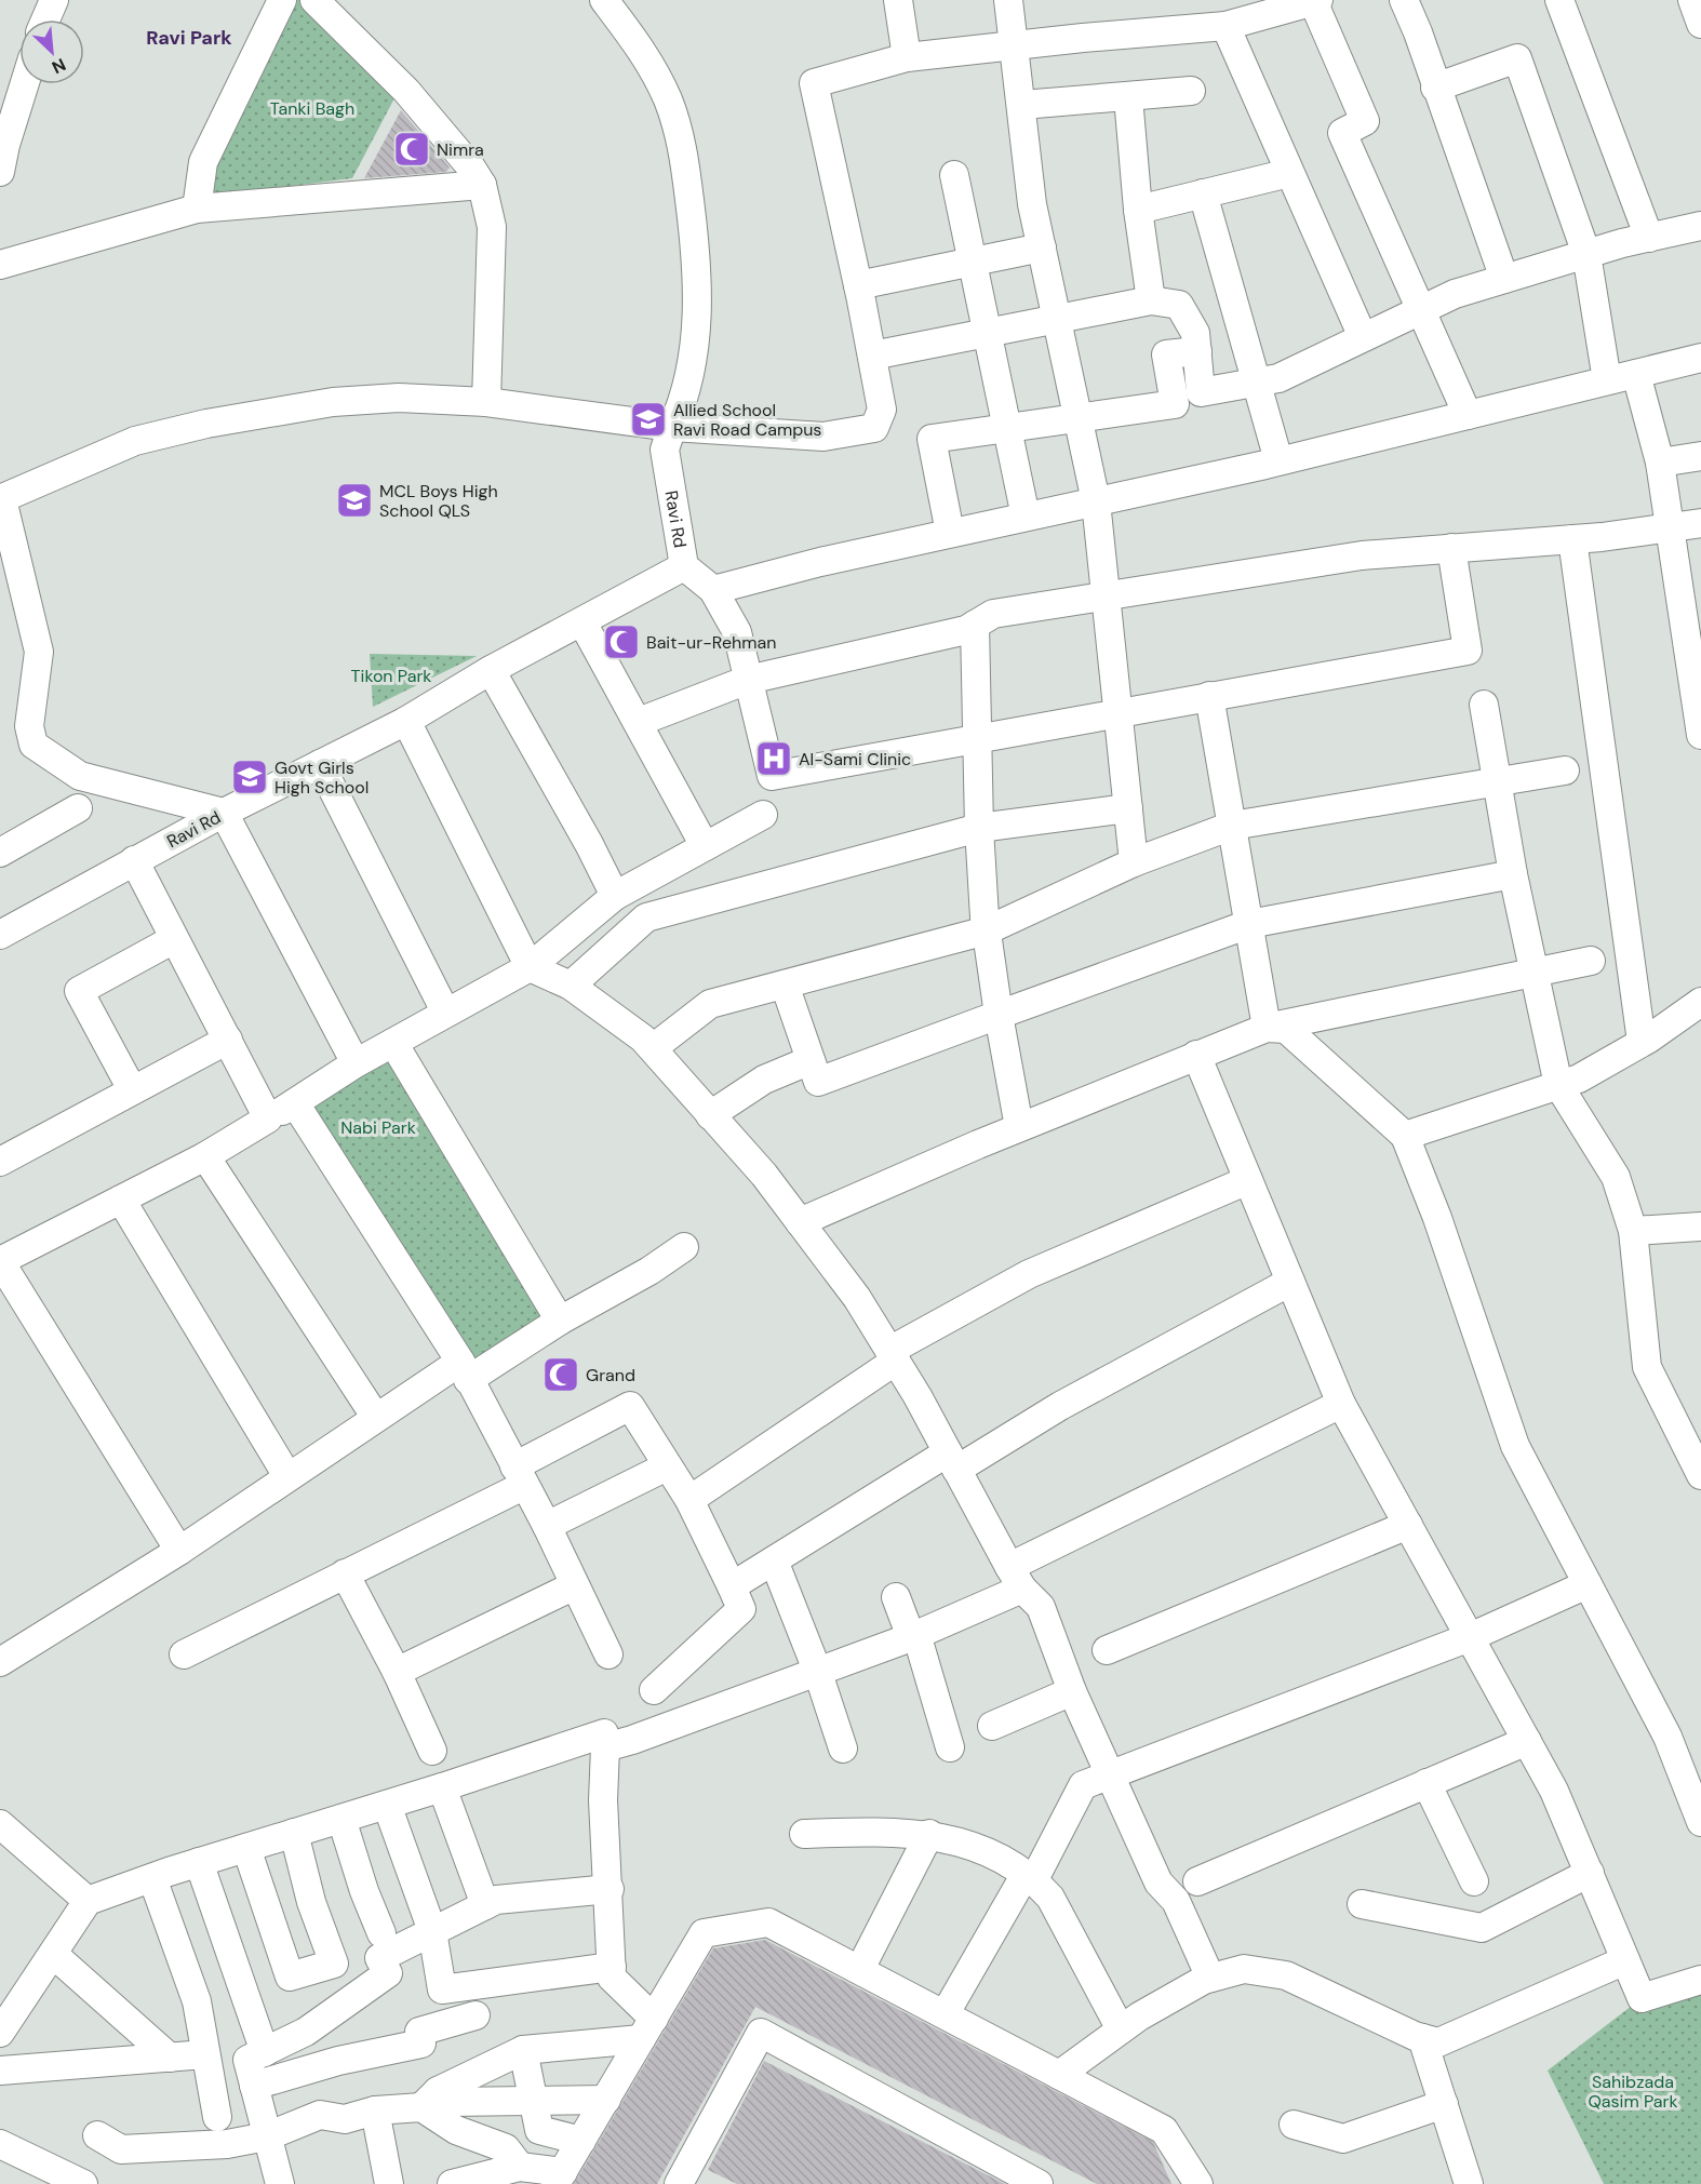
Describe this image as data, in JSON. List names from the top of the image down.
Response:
{
  "streets": {
    "street": ["Ravi Rd"]
  },
  "districts": ["Ravi Park"],
  "parks": [
    "Tanki Bagh",
    "Tikon Park",
    "Nabi Park",
    "Sahibzada Qasim Park"
  ],
  "places": {
    "mosque": ["Nimra", "Bait-ur-Rehman", "Grand"],
    "school or university": ["Allied School Ravi Road Campus", "MCL Boys High School QLS", "Govt Girls High School"],
    "hospital": ["Al-Sami Clinic"]
  },
  "north": "bottom right"
}
